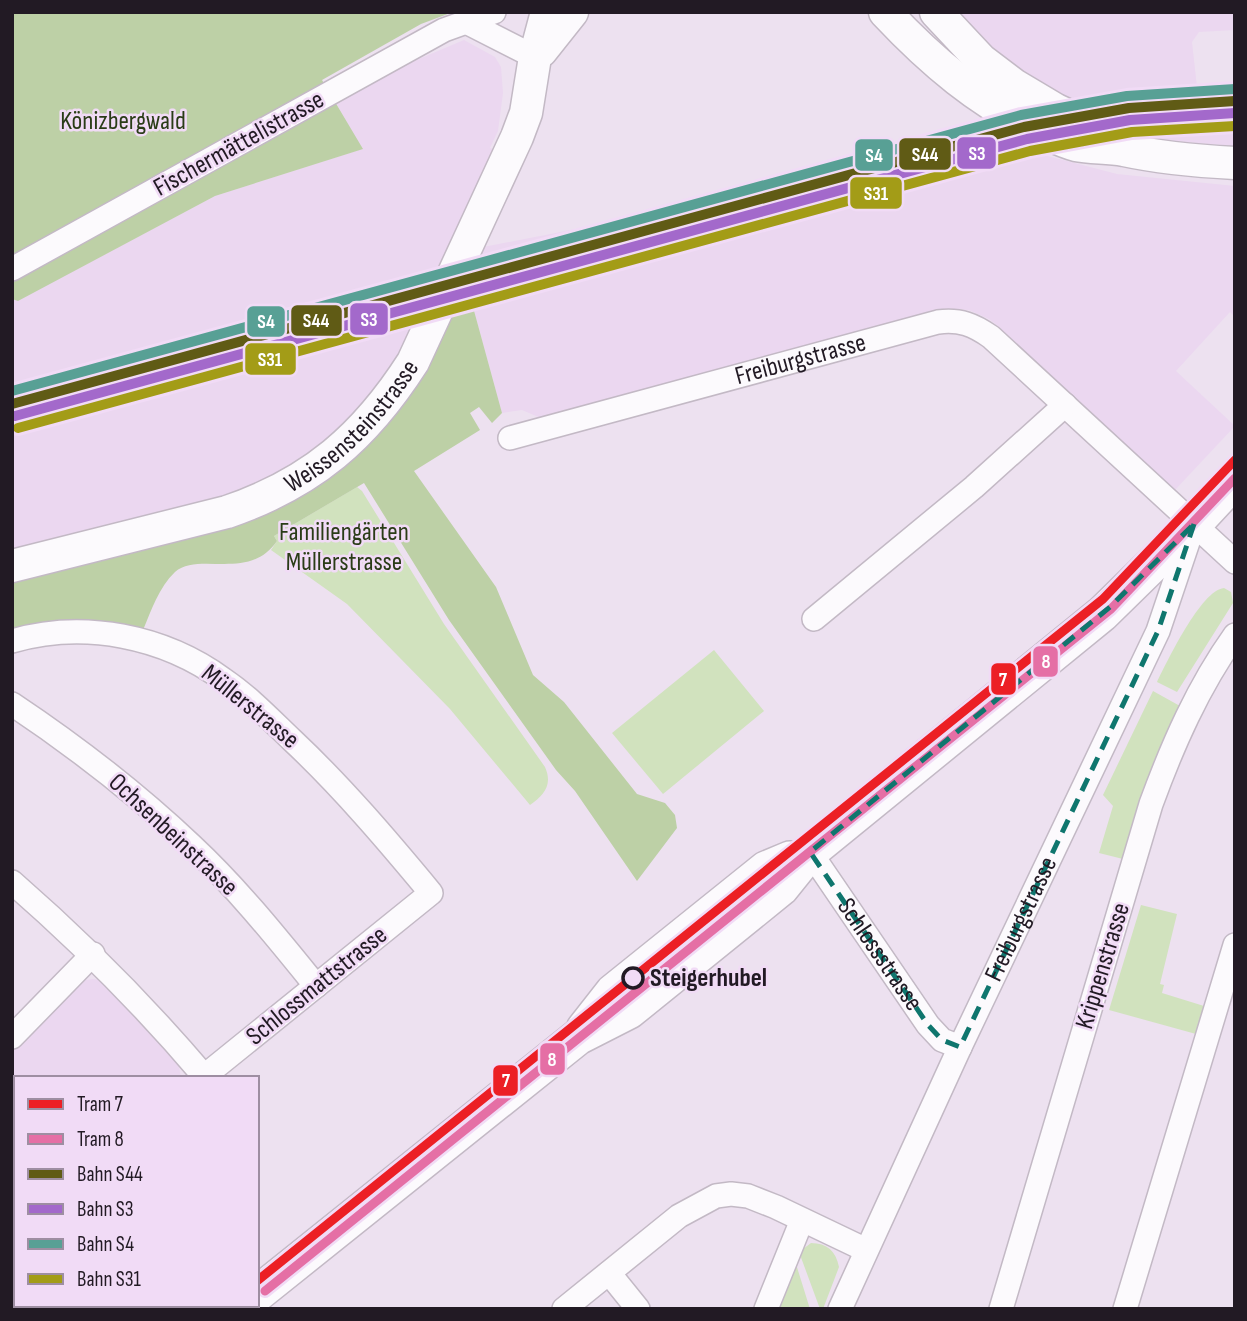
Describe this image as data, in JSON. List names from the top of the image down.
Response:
{
  "streets": {
    "main road": ["Freiburgstrasse", "Weissensteinstrasse"],
    "street": [
      "Fischermättelistrasse",
      "Müllerstrasse",
      "Ochsenbeinstrasse",
      "Schlossstrasse",
      "Krippenstrasse",
      "Schlossmattstrasse"
    ]
  },
  "crossings": [
    ["Freiburgstrasse", "Schlossstrasse"],
    ["Müllerstrasse", "Schlossmattstrasse"],
    ["Ochsenbeinstrasse", "Schlossmattstrasse"]
  ],
  "parks": ["Könizbergwald", "Familiengärten Müllerstrasse"],
  "places": ["Steigerhubel"],
  "lines": [
    "rail line S4",
    "rail line S44",
    "rail line S3",
    "rail line S31",
    "tram line 7",
    "tram line 8"
  ],
  "legend": [
    "Tram 7",
    "Tram 8",
    "Bahn S44",
    "Bahn S3",
    "Bahn S4",
    "Bahn S31"
  ]
}
